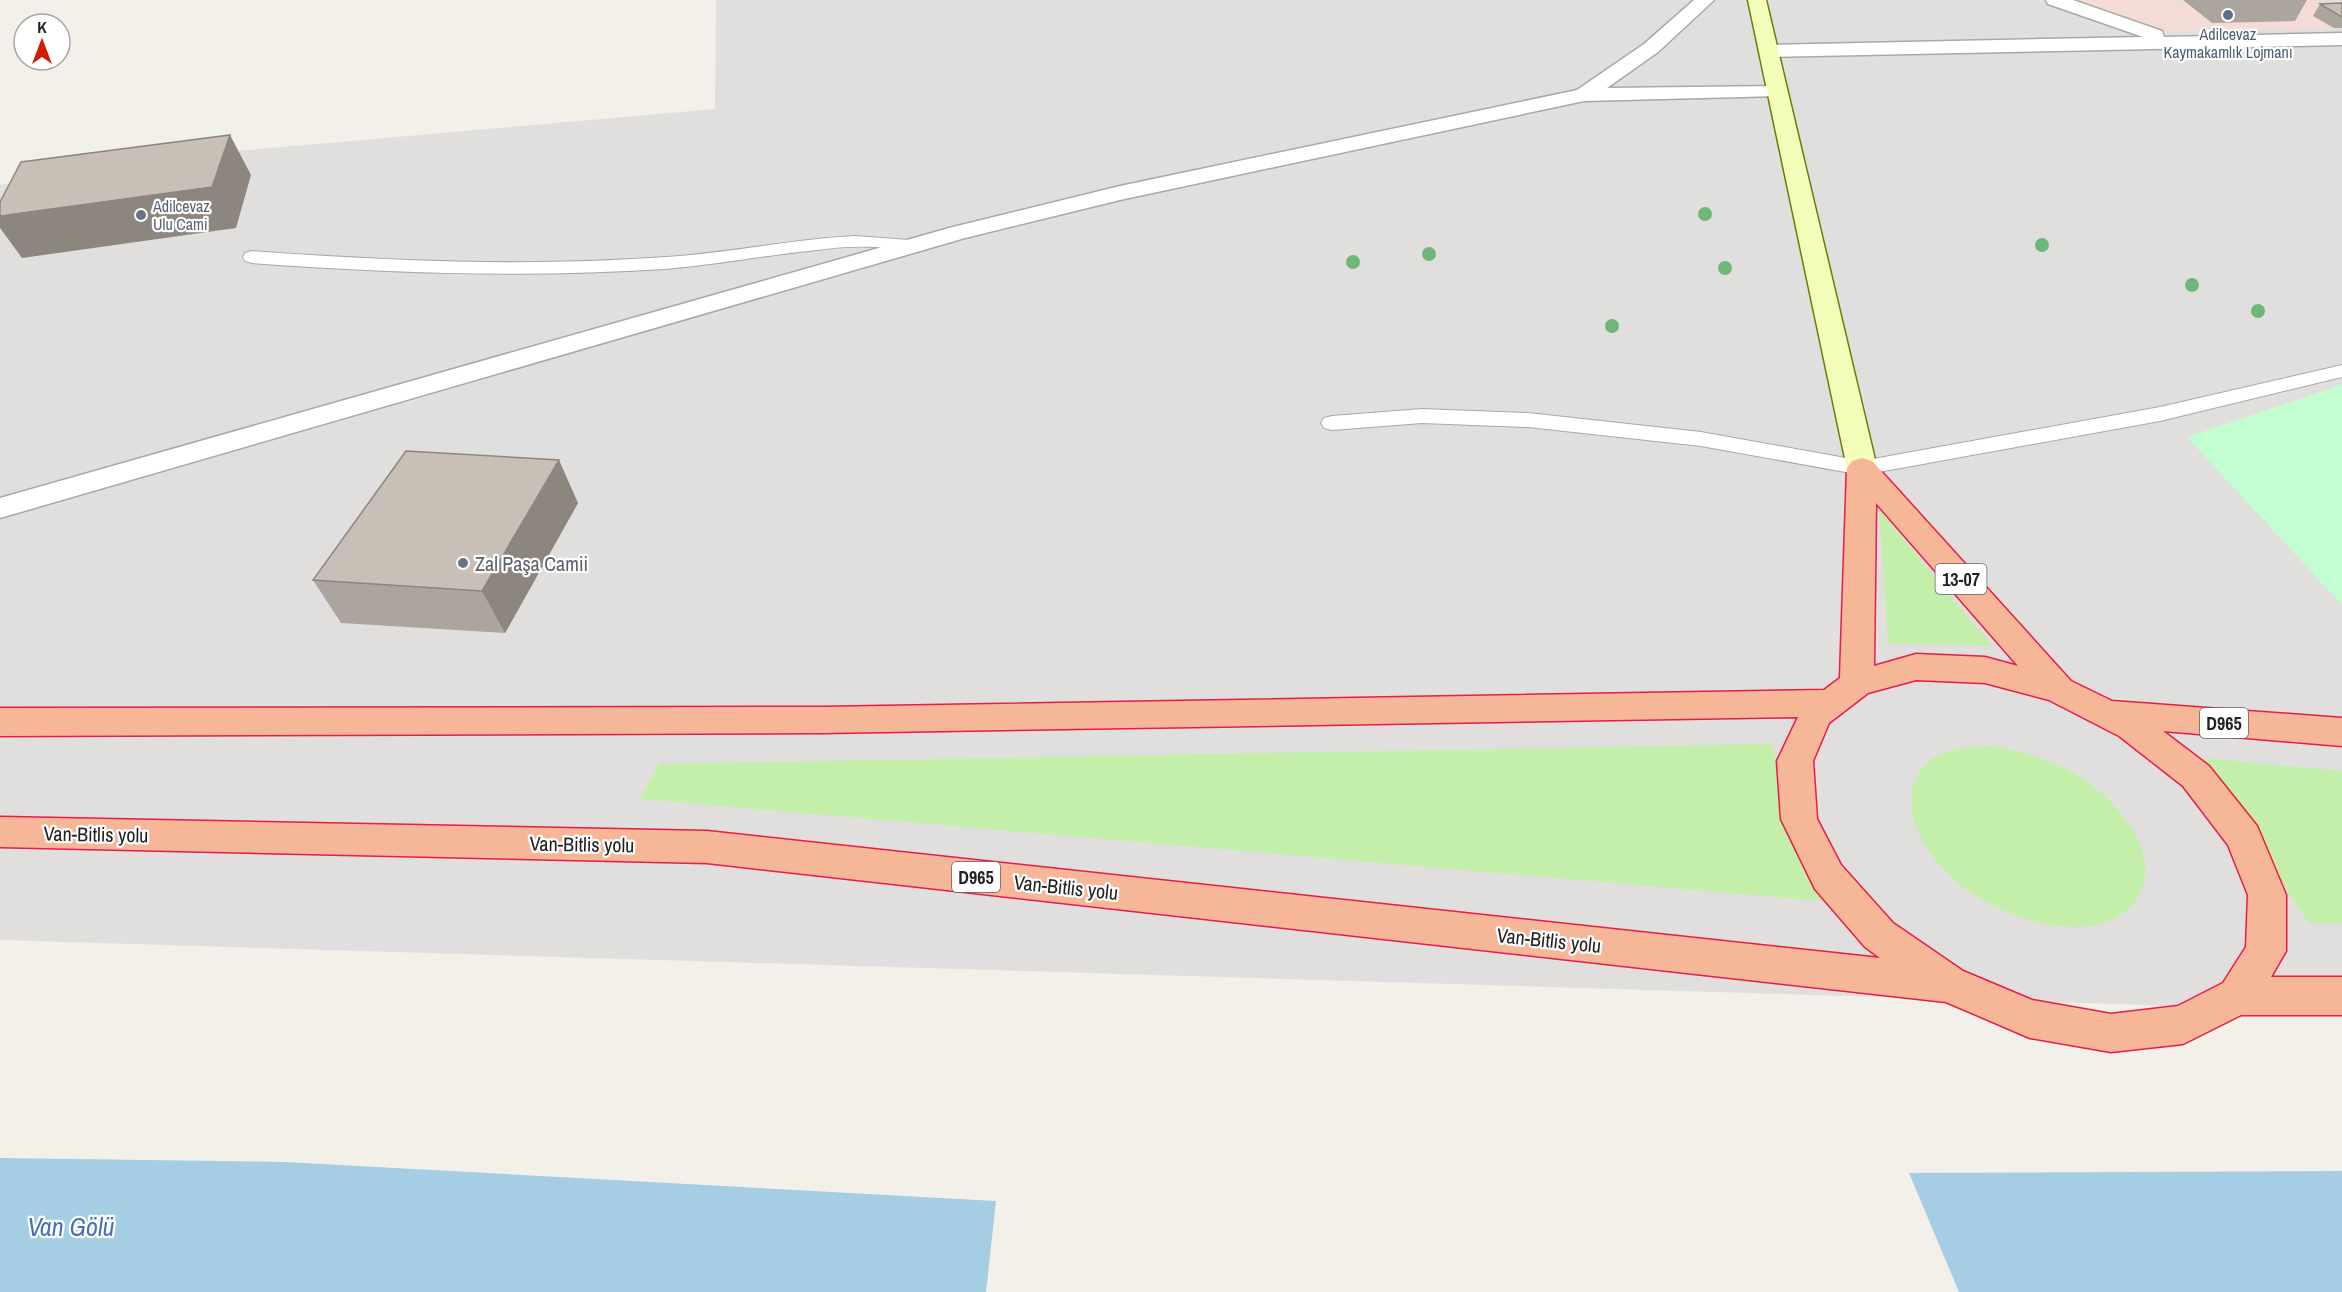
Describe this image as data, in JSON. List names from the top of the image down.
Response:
{
  "streets": {
    "highway": ["13-07", "D965", "Van-Bitlis yolu"]
  },
  "water": ["Van Gölü"],
  "places": ["Adilcevaz Kaymakamlık Lojmanı", "Adilcevaz Ulu Cami", "Zal Paşa Camii"],
  "north": "top"
}
